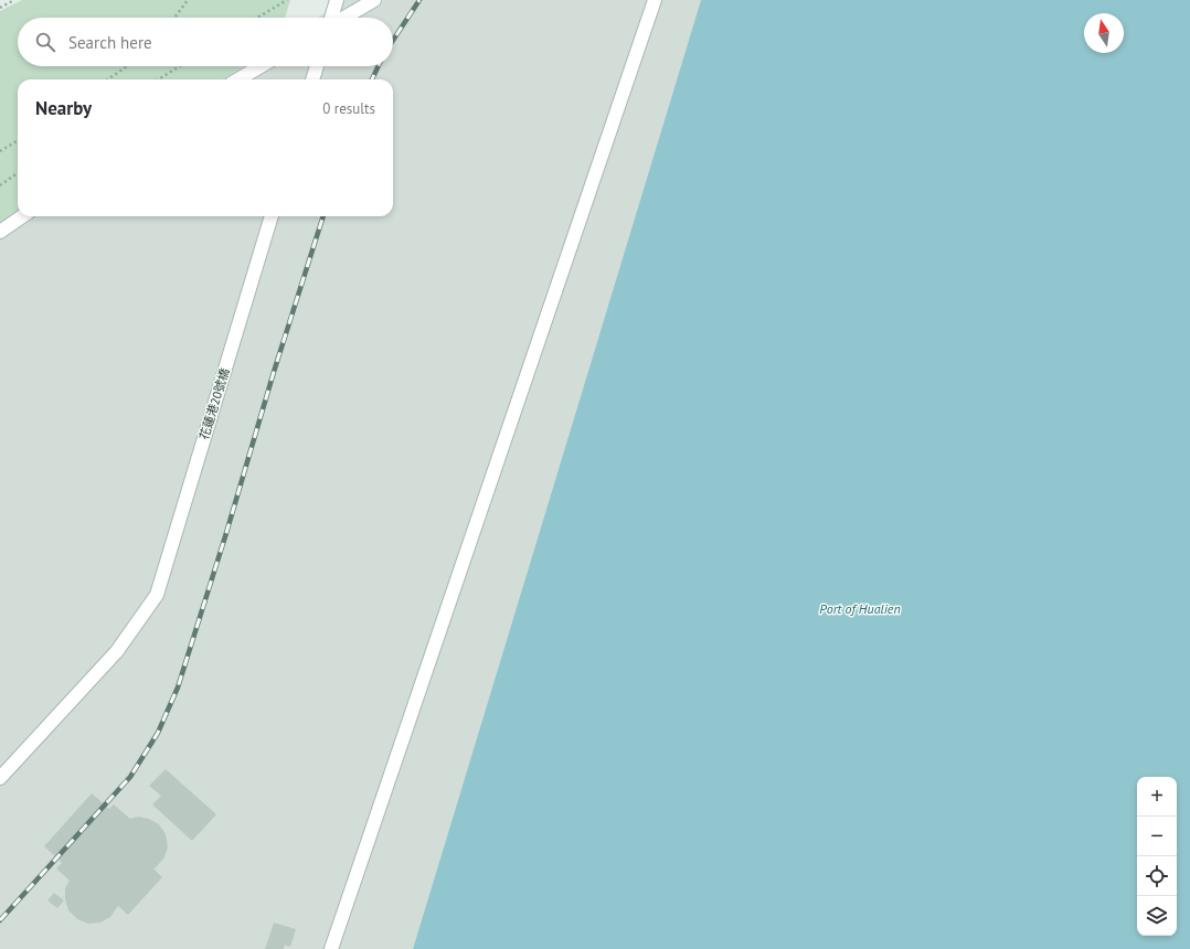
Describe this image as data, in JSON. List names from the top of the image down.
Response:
{
  "streets": {
    "street": ["花蓮港20號橋"]
  },
  "water": ["Port of Hualien"],
  "north": "top",
  "page": {
    "search": "Search here",
    "heading": ["Nearby", "0 results"],
    "map_buttons": ["+", "−"]
  }
}
